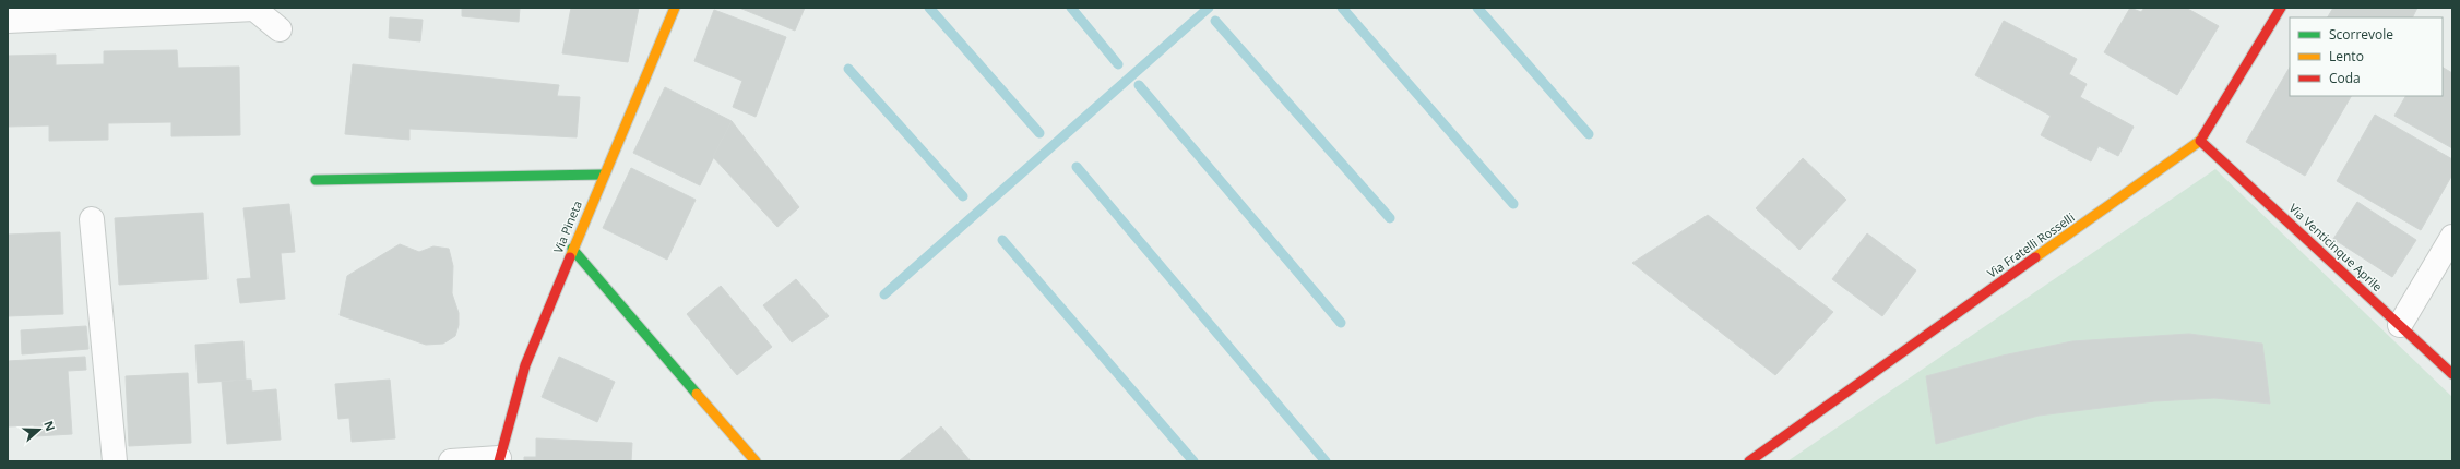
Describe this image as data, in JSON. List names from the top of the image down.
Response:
{
  "streets": {
    "street": ["Via Pineta", "Via Fratelli Rosselli", "Via Venticinque Aprile"]
  },
  "crossings": [
    ["Via Fratelli Rosselli", "Via Venticinque Aprile"]
  ],
  "legend": ["Scorrevole", "Lento", "Coda"],
  "north": "right"
}
